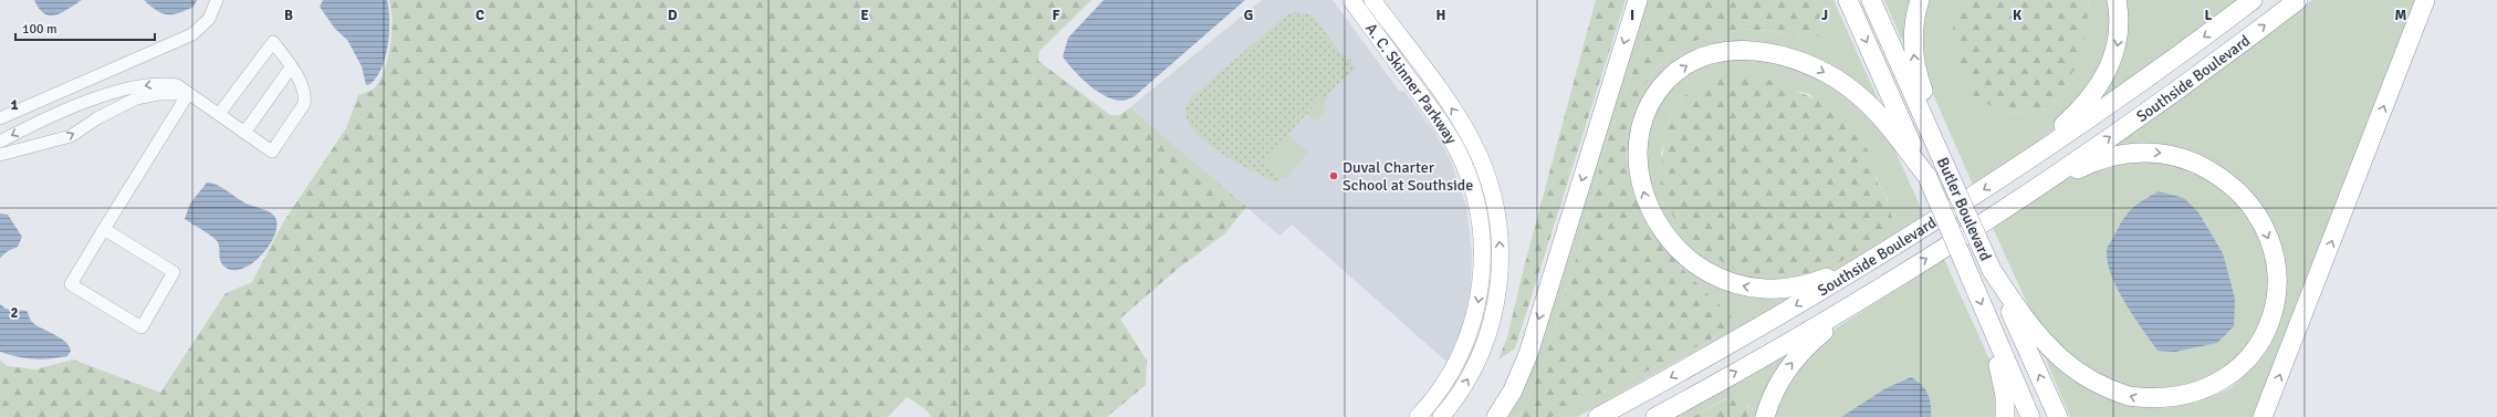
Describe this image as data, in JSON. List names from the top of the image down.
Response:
{
  "streets": {
    "highway": ["Southside Boulevard", "Butler Boulevard"],
    "main road": ["A. C. Skinner Parkway"]
  },
  "places": ["Duval Charter School at Southside"],
  "scale_bar": "100 m",
  "grid": {
    "columns": [
      "B",
      "C",
      "D",
      "E",
      "F",
      "G",
      "H",
      "I",
      "J",
      "K",
      "L",
      "M"
    ],
    "rows": ["1", "2"]
  }
}
